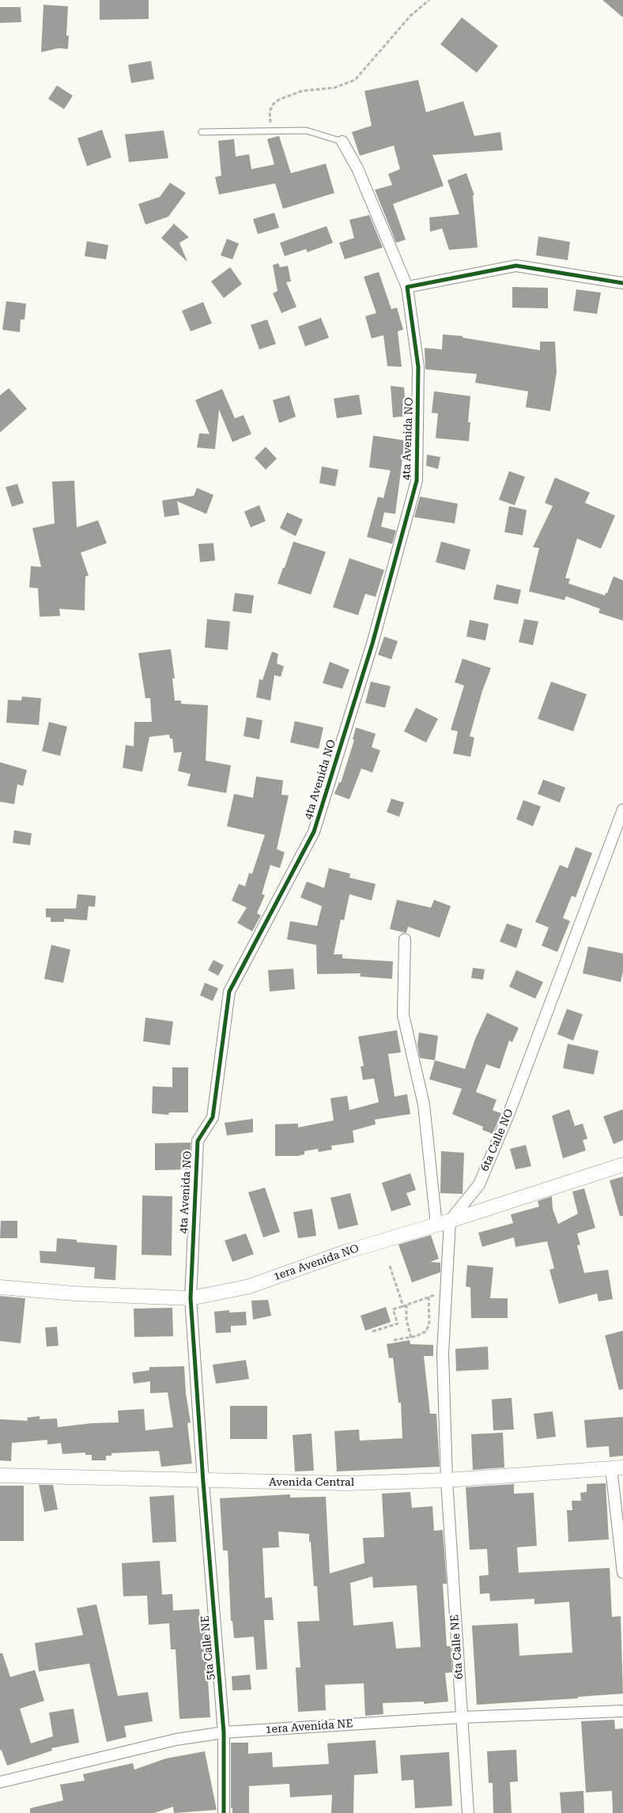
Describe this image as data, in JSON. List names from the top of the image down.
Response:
{
  "streets": {
    "street": [
      "4ta Avenida NO",
      "6ta Calle NO",
      "1era Avenida NO",
      "Avenida Central",
      "6ta Calle NE",
      "5ta Calle NE",
      "1era Avenida NE"
    ]
  },
  "crossings": [
    ["4ta Avenida NO", "1era Avenida NO"],
    ["4ta Avenida NO", "Avenida Central"],
    ["4ta Avenida NO", "5ta Calle NE"],
    ["6ta Calle NO", "1era Avenida NO"],
    ["Avenida Central", "6ta Calle NE"],
    ["Avenida Central", "5ta Calle NE"],
    ["6ta Calle NE", "1era Avenida NE"],
    ["5ta Calle NE", "1era Avenida NE"]
  ]
}
